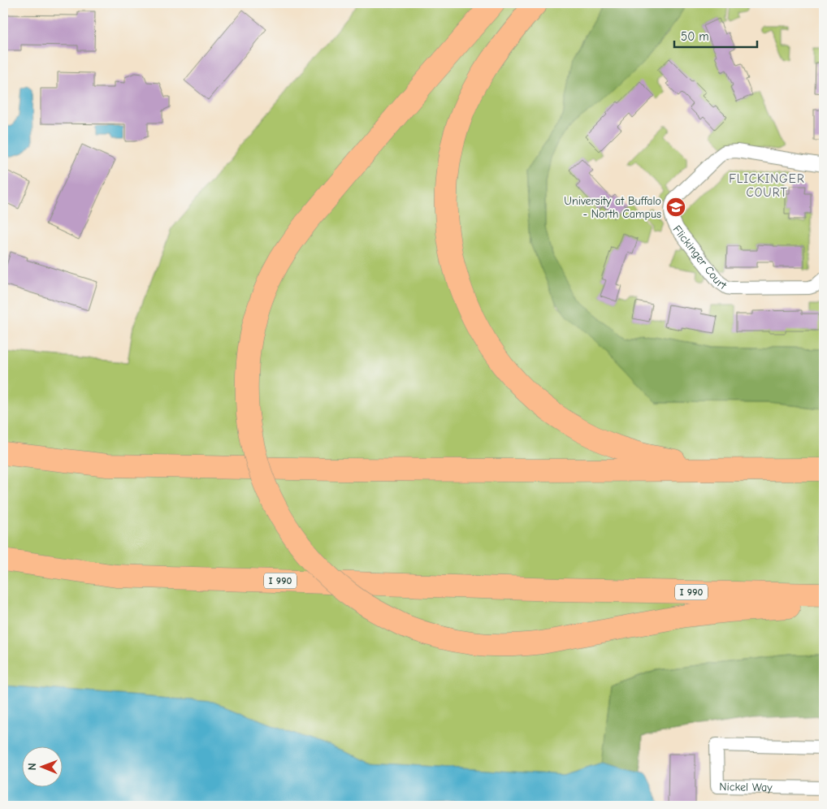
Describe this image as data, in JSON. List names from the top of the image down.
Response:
{
  "streets": {
    "highway": ["I 990"],
    "street": ["Flickinger Court", "Nickel Way"]
  },
  "districts": ["FLICKINGER COURT"],
  "places": {
    "school or university": ["University at Buffalo - North Campus"]
  },
  "scale_bar": "50 m",
  "north": "left"
}
